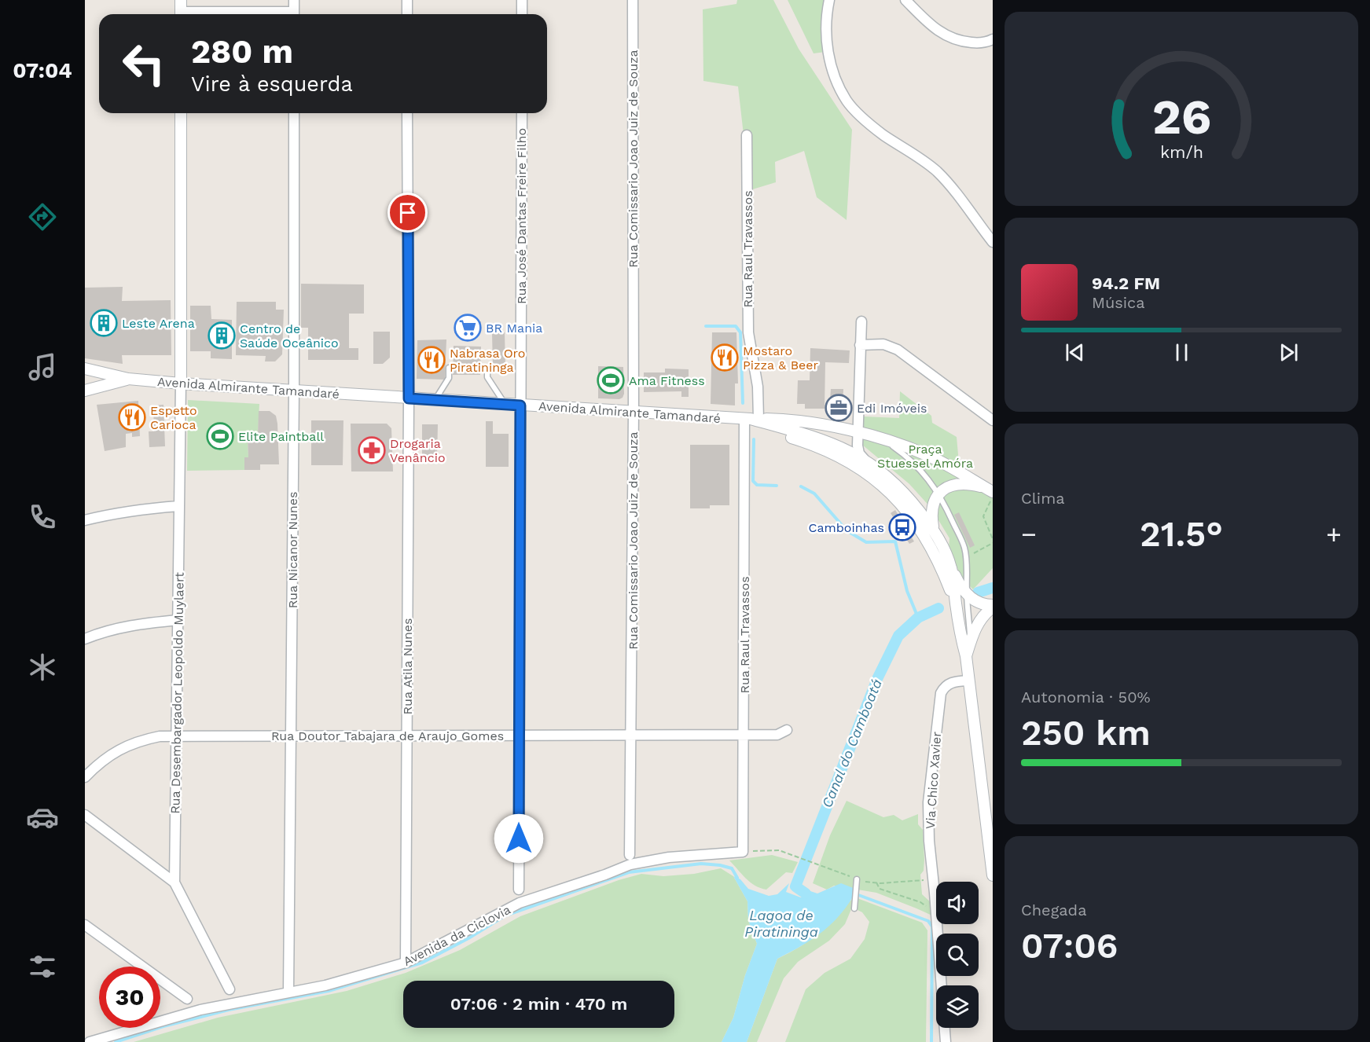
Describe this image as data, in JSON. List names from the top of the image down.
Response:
{
  "streets": {
    "street": [
      "Rua Comissario Joao Juiz de Souza",
      "Rua José Dantas Freire Filho",
      "Rua Raul Travassos",
      "Avenida Almirante Tamandaré",
      "Rua Nicanor Nunes",
      "Rua Atila Nunes",
      "Rua Desembargador Leopoldo Muylaert",
      "Rua Doutor Tabajara de Araujo Gomes",
      "Via Chico Xavier",
      "Avenida da Ciclovia"
    ]
  },
  "crossings": [
    ["Rua Comissario Joao Juiz de Souza", "Avenida Almirante Tamandaré"],
    ["Rua Comissario Joao Juiz de Souza", "Rua Doutor Tabajara de Araujo Gomes"],
    ["Rua José Dantas Freire Filho", "Avenida Almirante Tamandaré"],
    ["Rua José Dantas Freire Filho", "Rua Doutor Tabajara de Araujo Gomes"],
    ["Rua Raul Travassos", "Avenida Almirante Tamandaré"],
    ["Rua Raul Travassos", "Rua Doutor Tabajara de Araujo Gomes"],
    ["Rua Raul Travassos", "Avenida da Ciclovia"],
    ["Avenida Almirante Tamandaré", "Rua Nicanor Nunes"],
    ["Avenida Almirante Tamandaré", "Rua Atila Nunes"],
    ["Avenida Almirante Tamandaré", "Rua Desembargador Leopoldo Muylaert"],
    ["Avenida Almirante Tamandaré", "Via Chico Xavier"],
    ["Rua Nicanor Nunes", "Rua Doutor Tabajara de Araujo Gomes"],
    ["Rua Nicanor Nunes", "Avenida da Ciclovia"],
    ["Rua Atila Nunes", "Rua Doutor Tabajara de Araujo Gomes"],
    ["Rua Atila Nunes", "Avenida da Ciclovia"],
    ["Rua Desembargador Leopoldo Muylaert", "Rua Doutor Tabajara de Araujo Gomes"]
  ],
  "water": ["Canal do Camboatá", "Lagoa de Piratininga"],
  "parks": ["Praça Stuessel Amóra"],
  "places": {
    "building": ["Leste Arena", "Centro de Saúde Oceânico"],
    "supermarket": ["BR Mania"],
    "restaurant": ["Mostaro Pizza & Beer", "Nabrasa Oro Piratininga", "Espetto Carioca"],
    "sports": ["Ama Fitness", "Elite Paintball"],
    "office": ["Edi Imóveis"],
    "pharmacy": ["Drogaria Venâncio"],
    "bus stop": ["Camboinhas"]
  },
  "page": {
    "tabs": "07:04",
    "turn": ["280 m", "Vire à esquerda"],
    "song": ["94.2 FM", "Música"],
    "tile": [
      "Clima",
      ["Autonomia · 50%", "250 km"],
      ["Chegada", "07:06"]
    ],
    "heat": ["−", "21.5°", "+"],
    "limit": "30",
    "trip": "07:06 · 2 min · 470 m",
    "gauge": ["26", "km/h"]
  }
}
